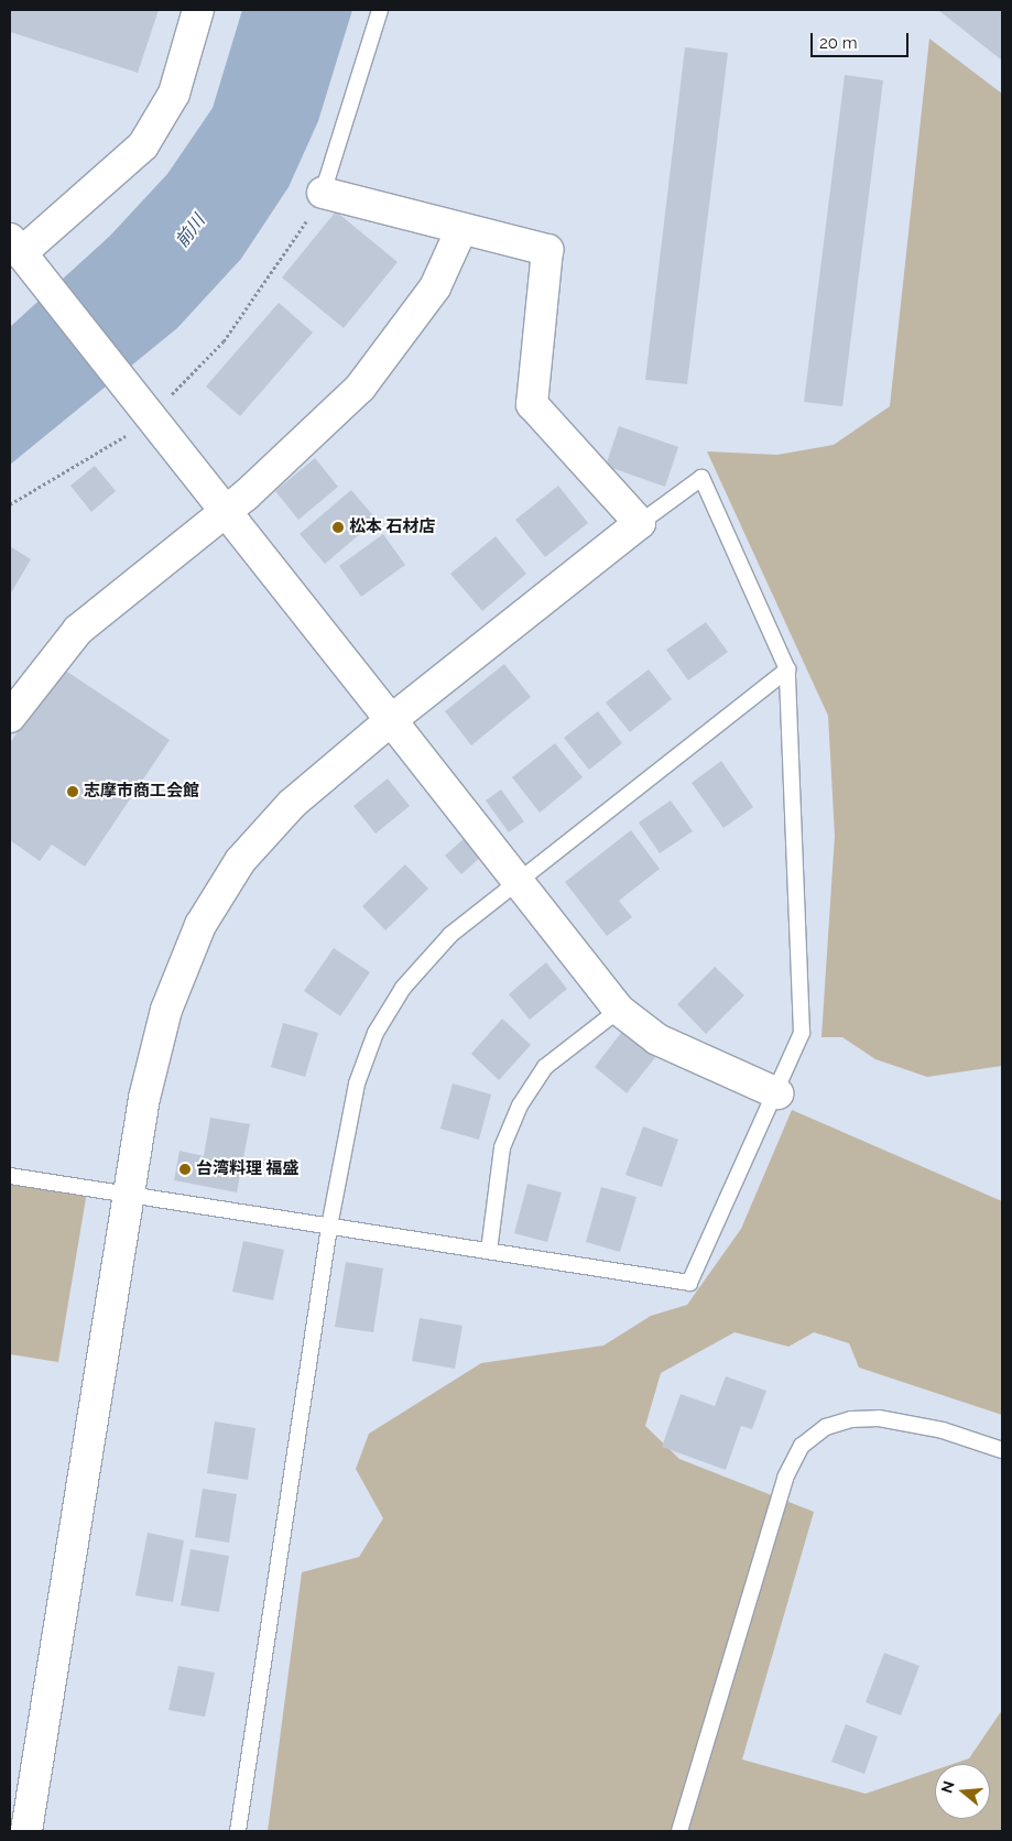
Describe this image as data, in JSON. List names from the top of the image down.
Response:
{
  "water": ["前川"],
  "places": ["松本 石材店", "志摩市商工会館", "台湾料理 福盛"],
  "scale_bar": "20 m",
  "north": "left"
}
